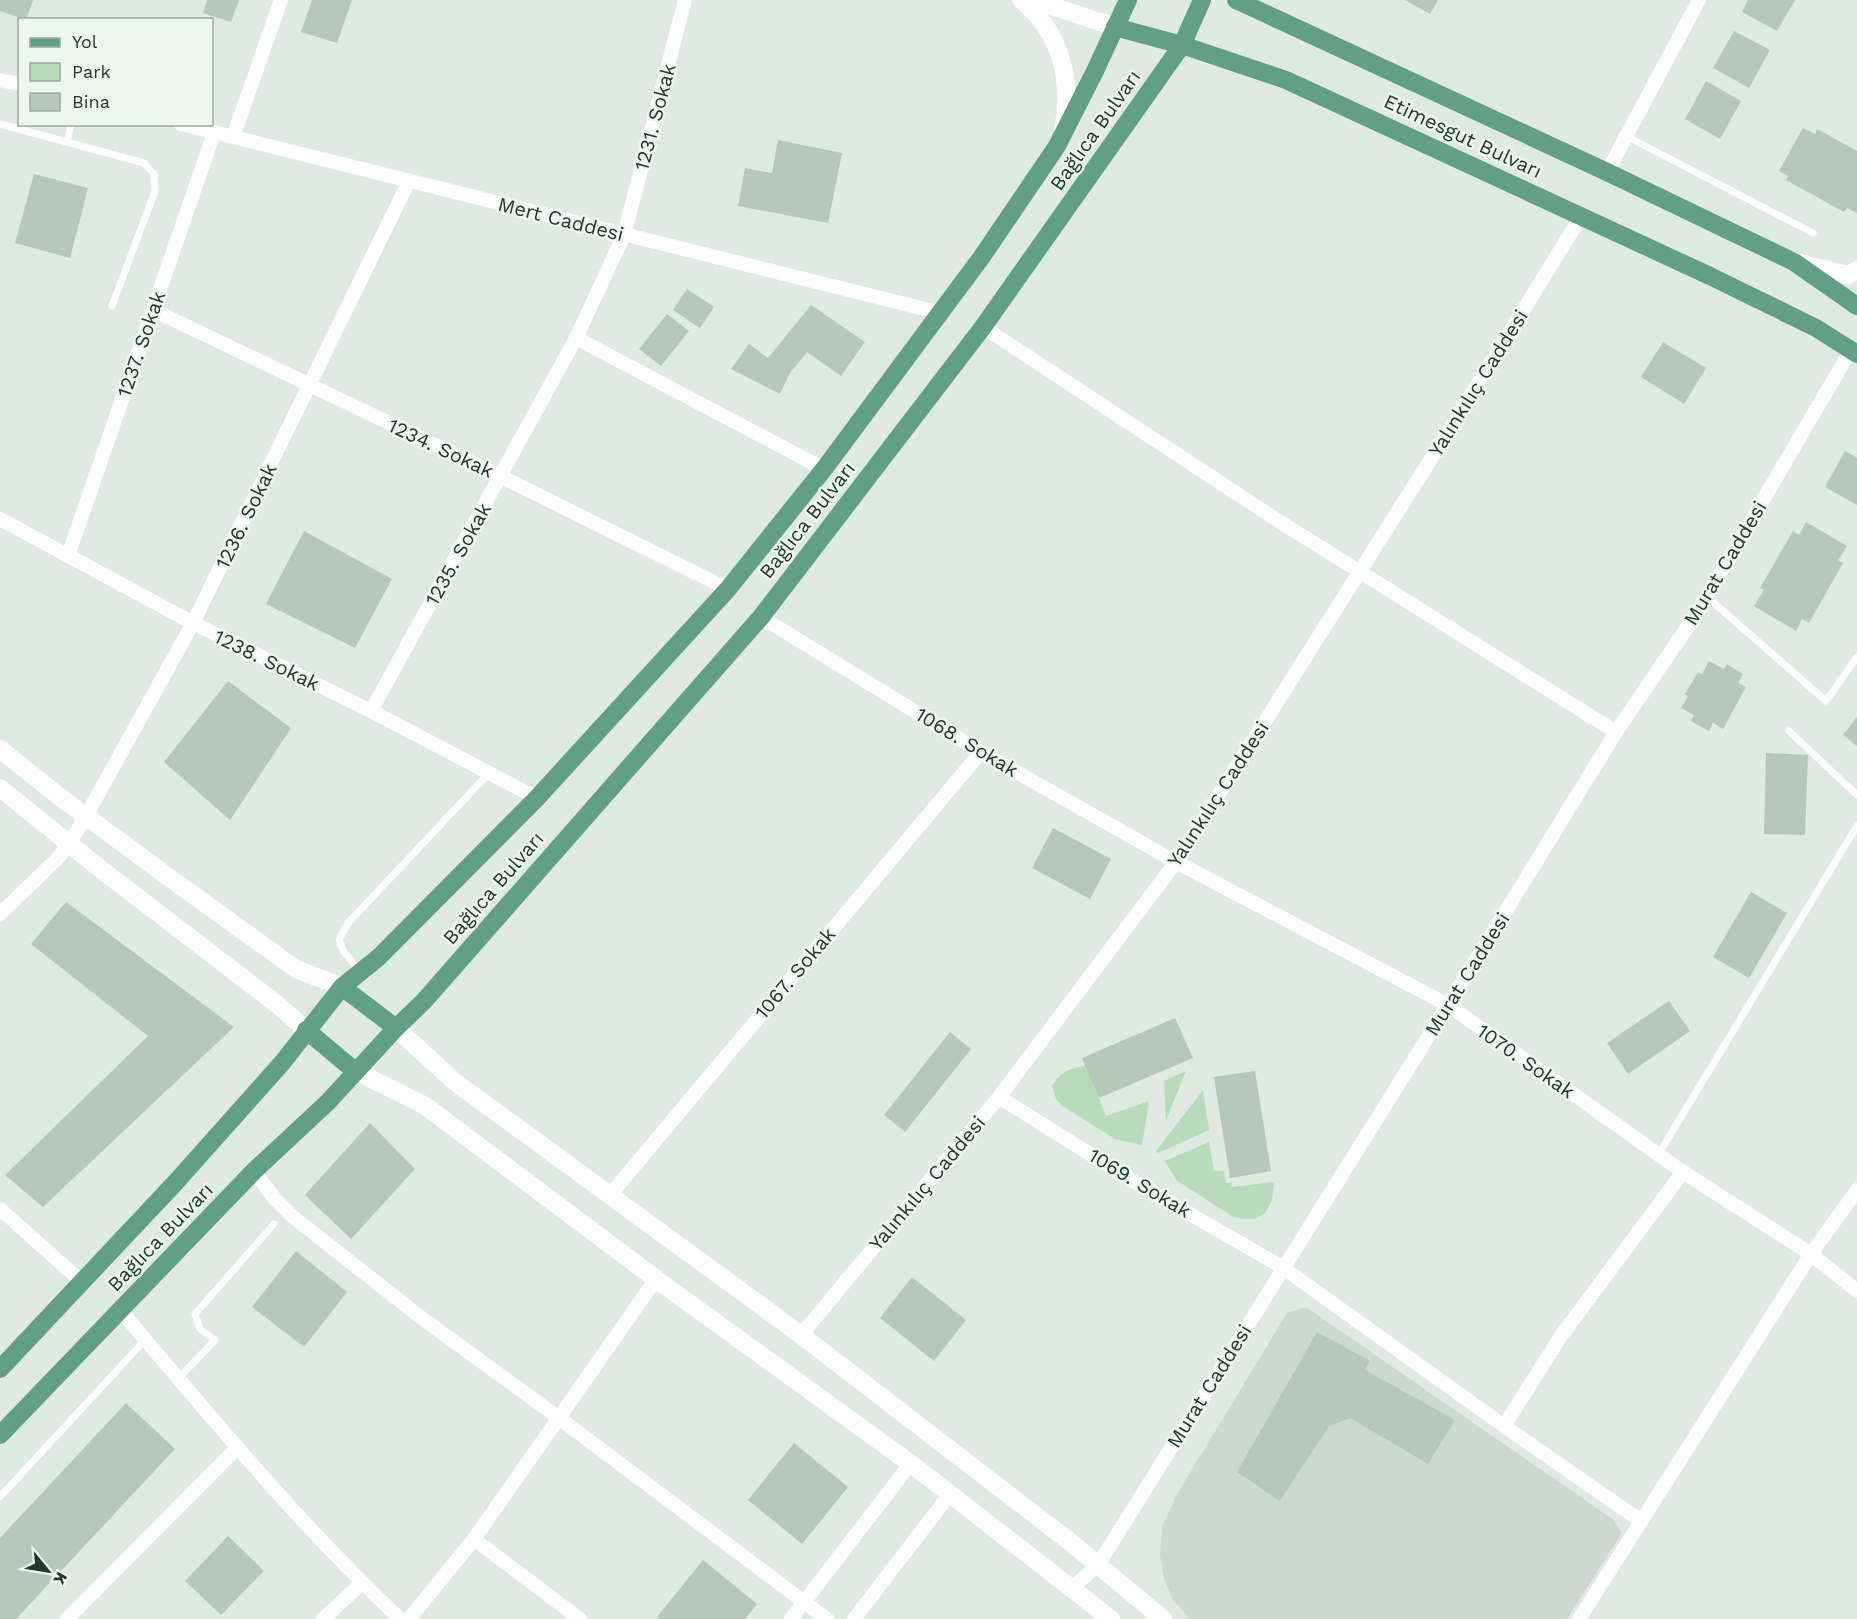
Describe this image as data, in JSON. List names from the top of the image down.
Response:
{
  "streets": {
    "main road": ["Bağlıca Bulvarı", "Etimesgut Bulvarı"],
    "street": [
      "1231. Sokak",
      "Mert Caddesi",
      "1237. Sokak",
      "Yalınkılıç Caddesi",
      "1234. Sokak",
      "1236. Sokak",
      "1235. Sokak",
      "Murat Caddesi",
      "1238. Sokak",
      "1068. Sokak",
      "1067. Sokak",
      "1070. Sokak",
      "1069. Sokak"
    ]
  },
  "crossings": [
    ["1231. Sokak", "Mert Caddesi"],
    ["1231. Sokak", "1235. Sokak"],
    ["Bağlıca Bulvarı", "Etimesgut Bulvarı"],
    ["Bağlıca Bulvarı", "Mert Caddesi"],
    ["Bağlıca Bulvarı", "1234. Sokak"],
    ["Bağlıca Bulvarı", "1238. Sokak"],
    ["Bağlıca Bulvarı", "1068. Sokak"],
    ["Etimesgut Bulvarı", "Yalınkılıç Caddesi"],
    ["Etimesgut Bulvarı", "Murat Caddesi"],
    ["Mert Caddesi", "1237. Sokak"],
    ["Mert Caddesi", "1236. Sokak"],
    ["Mert Caddesi", "1235. Sokak"],
    ["1237. Sokak", "1234. Sokak"],
    ["1237. Sokak", "1238. Sokak"],
    ["Yalınkılıç Caddesi", "1068. Sokak"],
    ["Yalınkılıç Caddesi", "1070. Sokak"],
    ["Yalınkılıç Caddesi", "1069. Sokak"],
    ["1234. Sokak", "1236. Sokak"],
    ["1234. Sokak", "1235. Sokak"],
    ["1236. Sokak", "1238. Sokak"],
    ["1235. Sokak", "1238. Sokak"],
    ["Murat Caddesi", "1070. Sokak"],
    ["Murat Caddesi", "1069. Sokak"],
    ["1068. Sokak", "1067. Sokak"],
    ["1068. Sokak", "1070. Sokak"]
  ],
  "legend": ["Yol", "Park", "Bina"],
  "north": "bottom right"
}
